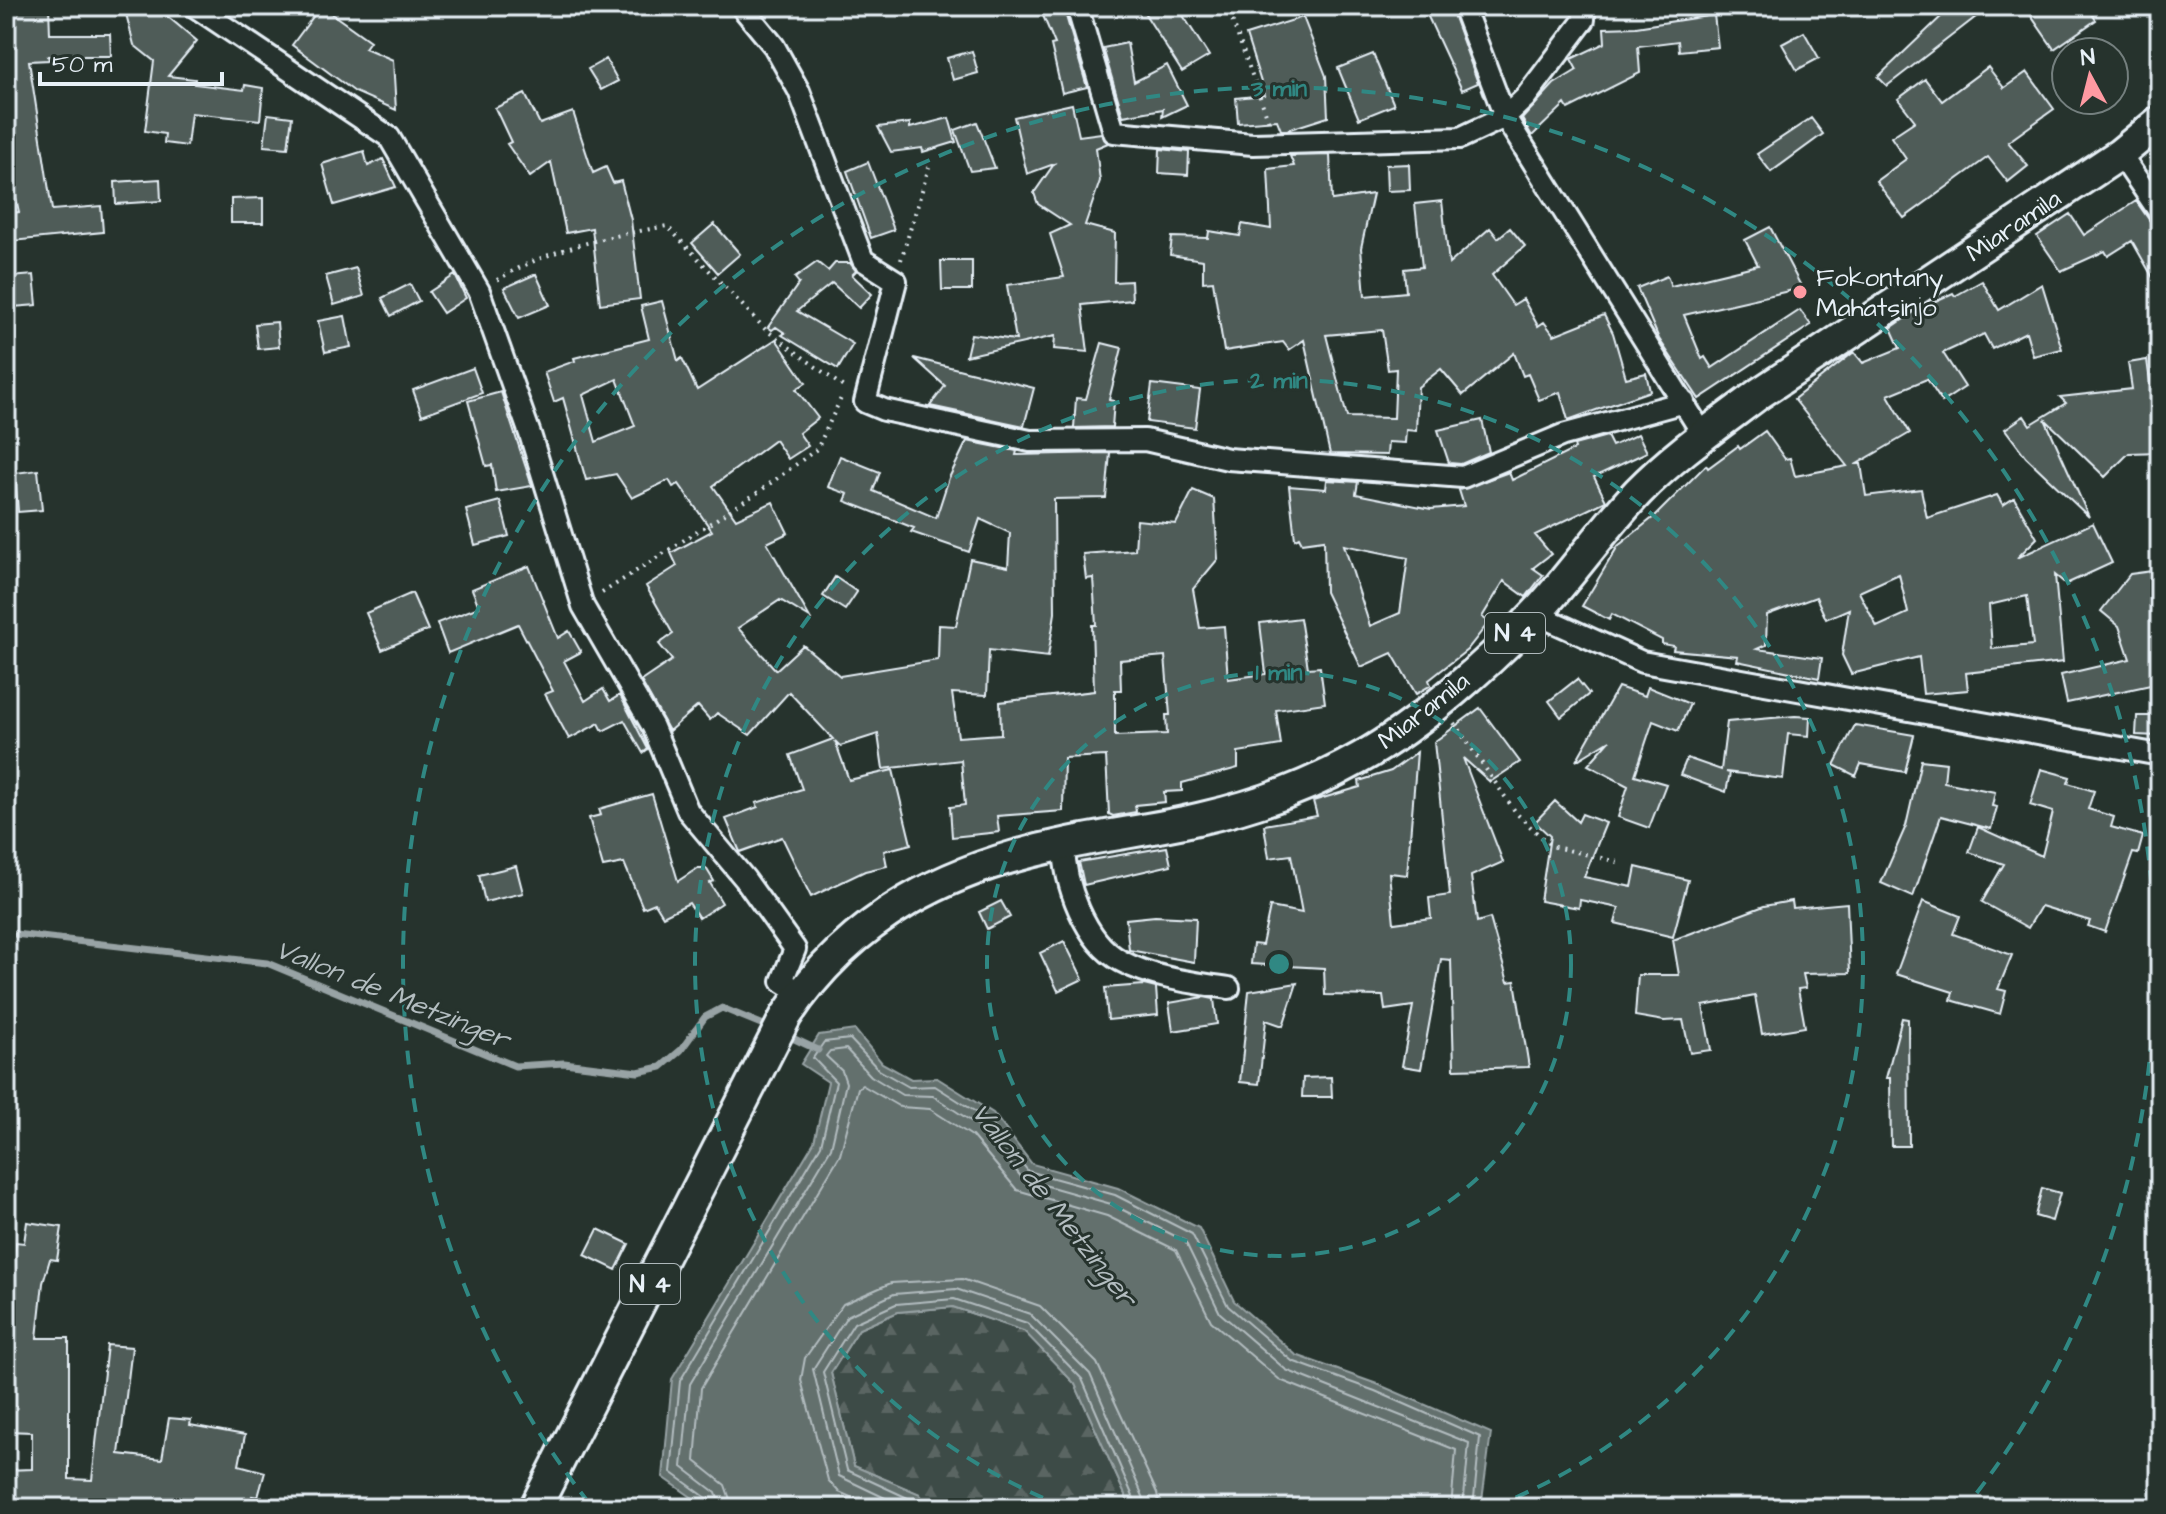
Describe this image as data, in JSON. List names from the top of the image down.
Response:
{
  "streets": {
    "main road": ["Miaramila", "N 4"]
  },
  "crossings": [
    ["Miaramila", "N 4"]
  ],
  "water": ["Vallon de Metzinger"],
  "places": ["Fokontany Mahatsinjo"],
  "scale_bar": "50 m",
  "north": "top",
  "rings": ["3 min", "2 min", "1 min"]
}
